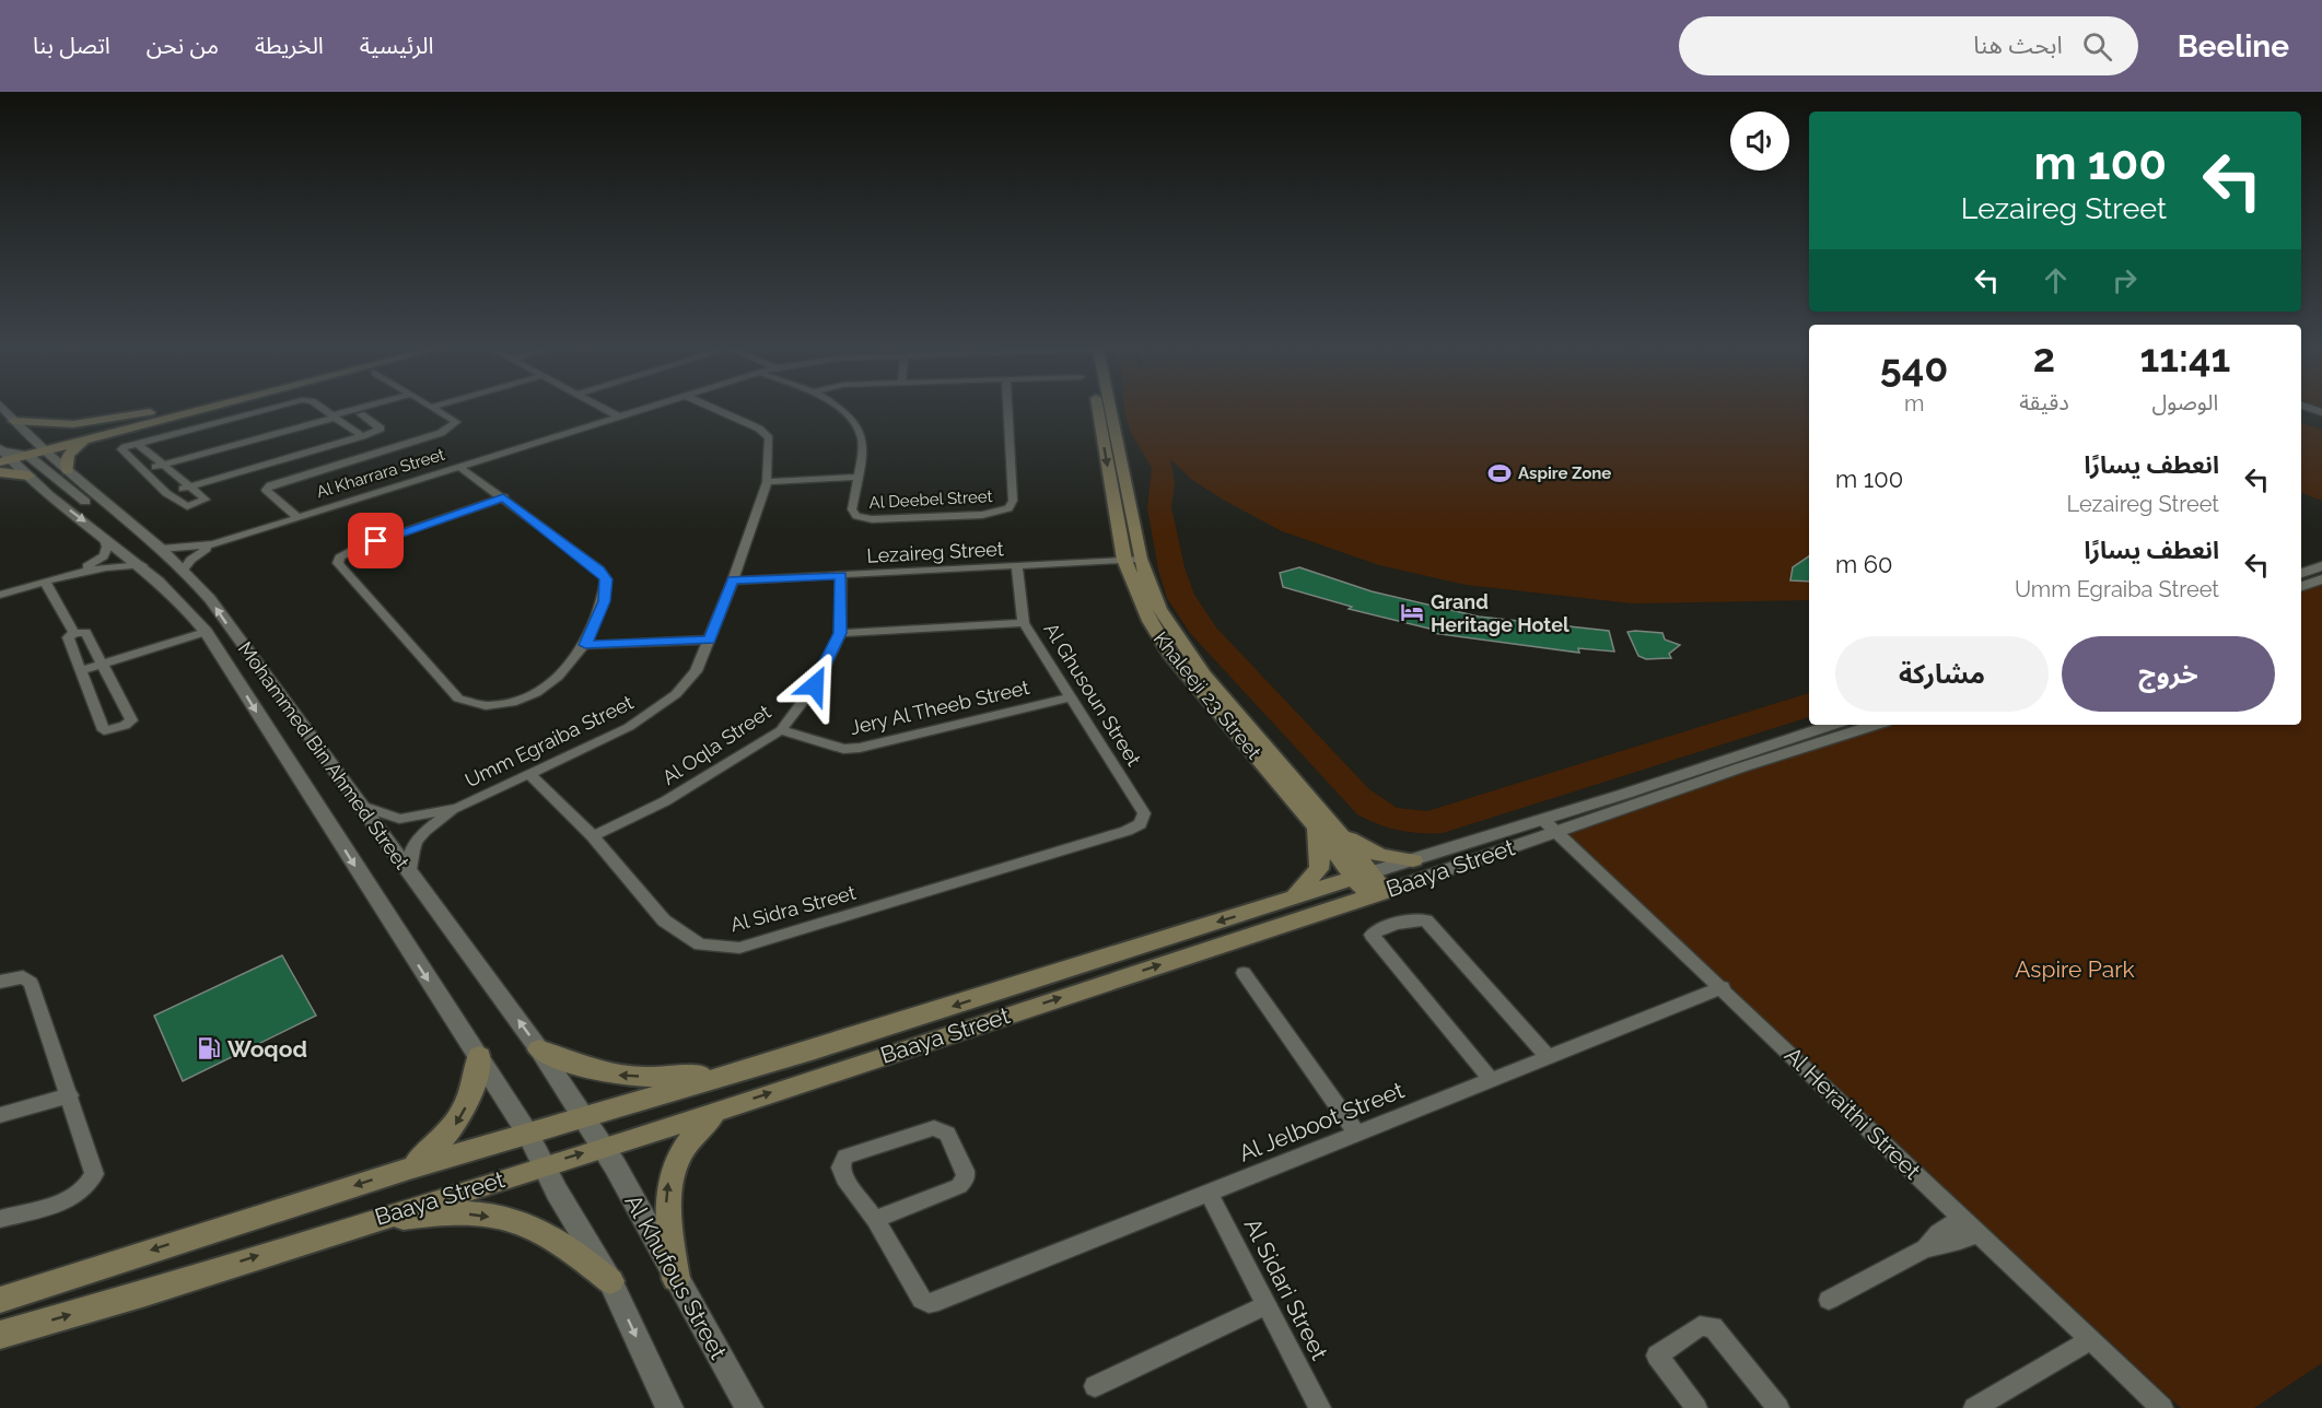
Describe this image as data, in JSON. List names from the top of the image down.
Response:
{
  "streets": {
    "main road": ["Khaleeji 23 Street", "Baaya Street"],
    "street": [
      "Al Kharrara Street",
      "Al Deebel Street",
      "Lezaireg Street",
      "Al Ghusoun Street",
      "Jery Al Theeb Street",
      "Umm Egraiba Street",
      "Al Oqla Street",
      "Mohammed Bin Ahmed Street",
      "Al Sidra Street",
      "Al Heraithi Street",
      "Al Jelboot Street",
      "Al Khufous Street",
      "Al Sidari Street"
    ]
  },
  "crossings": [
    ["Al Kharrara Street", "Mohammed Bin Ahmed Street"],
    ["Al Deebel Street", "Umm Egraiba Street"],
    ["Lezaireg Street", "Al Ghusoun Street"],
    ["Lezaireg Street", "Khaleeji 23 Street"],
    ["Lezaireg Street", "Umm Egraiba Street"],
    ["Lezaireg Street", "Al Oqla Street"],
    ["Al Ghusoun Street", "Jery Al Theeb Street"],
    ["Al Ghusoun Street", "Al Sidra Street"],
    ["Khaleeji 23 Street", "Baaya Street"],
    ["Jery Al Theeb Street", "Al Oqla Street"],
    ["Umm Egraiba Street", "Mohammed Bin Ahmed Street"],
    ["Umm Egraiba Street", "Al Sidra Street"],
    ["Al Oqla Street", "Al Sidra Street"],
    ["Mohammed Bin Ahmed Street", "Baaya Street"],
    ["Mohammed Bin Ahmed Street", "Al Khufous Street"],
    ["Baaya Street", "Al Heraithi Street"],
    ["Baaya Street", "Al Khufous Street"],
    ["Al Heraithi Street", "Al Jelboot Street"],
    ["Al Jelboot Street", "Al Sidari Street"]
  ],
  "parks": ["Aspire Park"],
  "places": {
    "sports": ["Aspire Zone"],
    "hotel": ["Grand Heritage Hotel"],
    "fuel station": ["Woqod"]
  },
  "page": {
    "header": "Beeline",
    "search": "ابحث هنا",
    "nav": [
      "الرئيسية",
      "الخريطة",
      "من نحن",
      "اتصل بنا"
    ],
    "turn": ["100 m", "Lezaireg Street"],
    "eta": [
      "11:41",
      "الوصول",
      "2",
      "دقيقة",
      "540",
      "m"
    ],
    "list": [
      {
        "name": "انعطف يسارًا",
        "note": "Lezaireg Street",
        "value": "100 m"
      },
      {
        "name": "انعطف يسارًا",
        "note": "Umm Egraiba Street",
        "value": "60 m"
      }
    ],
    "buttons": ["خروج", "مشاركة"]
  }
}
